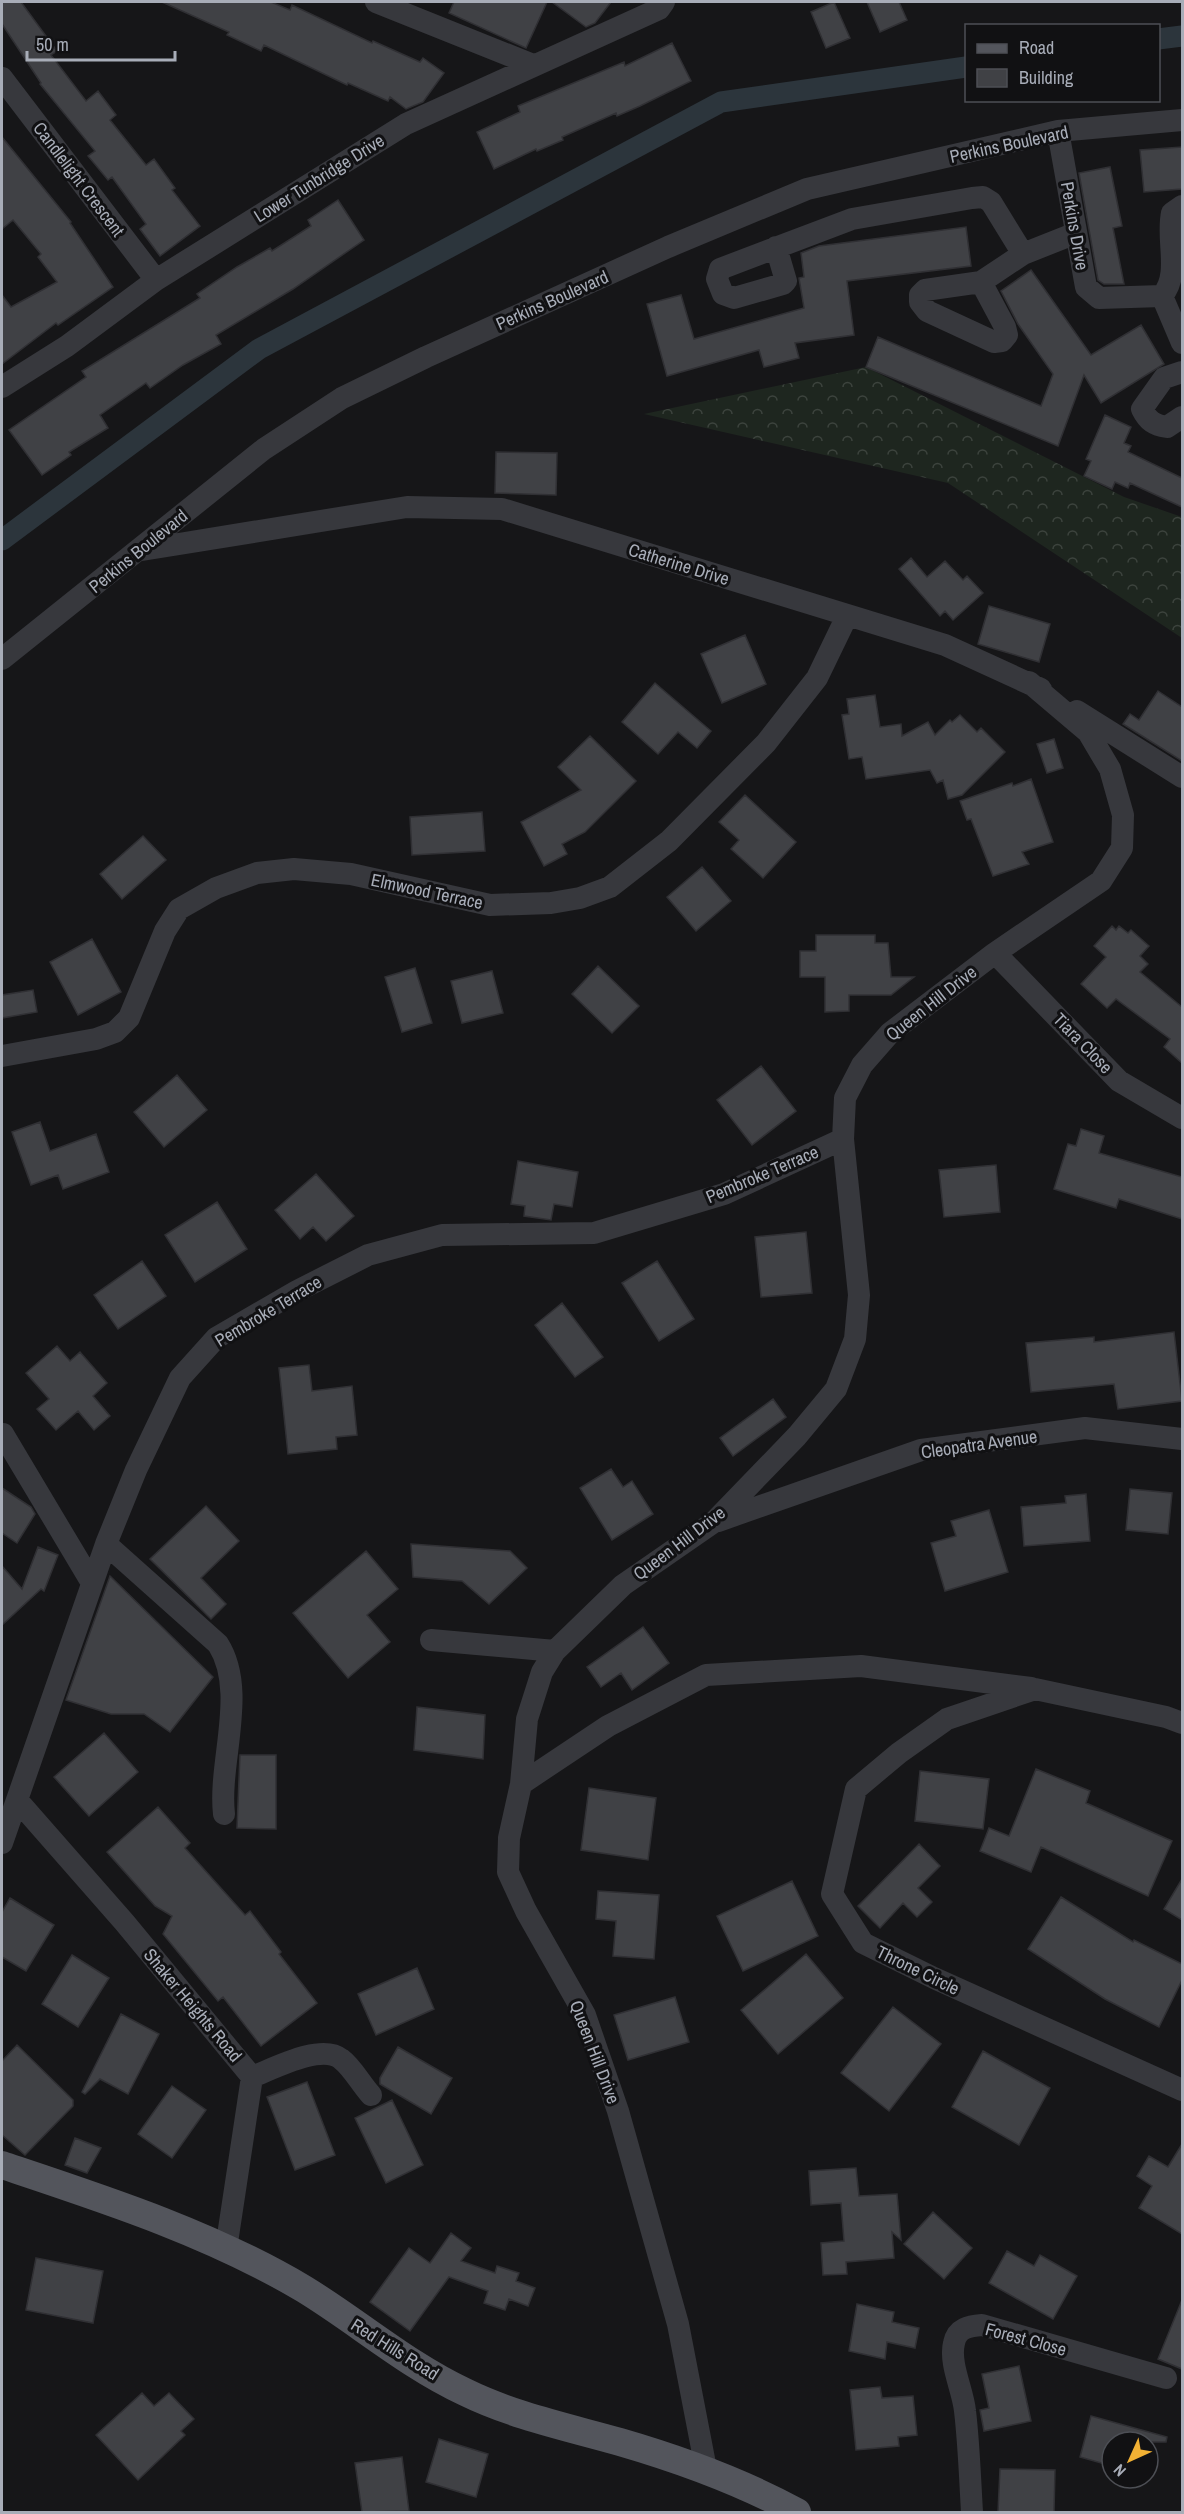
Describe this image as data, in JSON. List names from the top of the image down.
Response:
{
  "streets": {
    "main road": ["Red Hills Road"],
    "street": [
      "Perkins Boulevard",
      "Lower Tunbridge Drive",
      "Candlelight Crescent",
      "Perkins Drive",
      "Catherine Drive",
      "Elmwood Terrace",
      "Queen Hill Drive",
      "Tiara Close",
      "Pembroke Terrace",
      "Cleopatra Avenue",
      "Throne Circle",
      "Shaker Heights Road",
      "Forest Close"
    ]
  },
  "crossings": [
    ["Perkins Boulevard", "Perkins Drive"],
    ["Perkins Boulevard", "Catherine Drive"],
    ["Lower Tunbridge Drive", "Candlelight Crescent"],
    ["Catherine Drive", "Elmwood Terrace"],
    ["Catherine Drive", "Queen Hill Drive"],
    ["Queen Hill Drive", "Tiara Close"],
    ["Queen Hill Drive", "Pembroke Terrace"],
    ["Queen Hill Drive", "Cleopatra Avenue"],
    ["Queen Hill Drive", "Red Hills Road"],
    ["Pembroke Terrace", "Shaker Heights Road"],
    ["Shaker Heights Road", "Red Hills Road"]
  ],
  "legend": ["Road", "Building"],
  "scale_bar": "50 m",
  "north": "bottom left"
}
